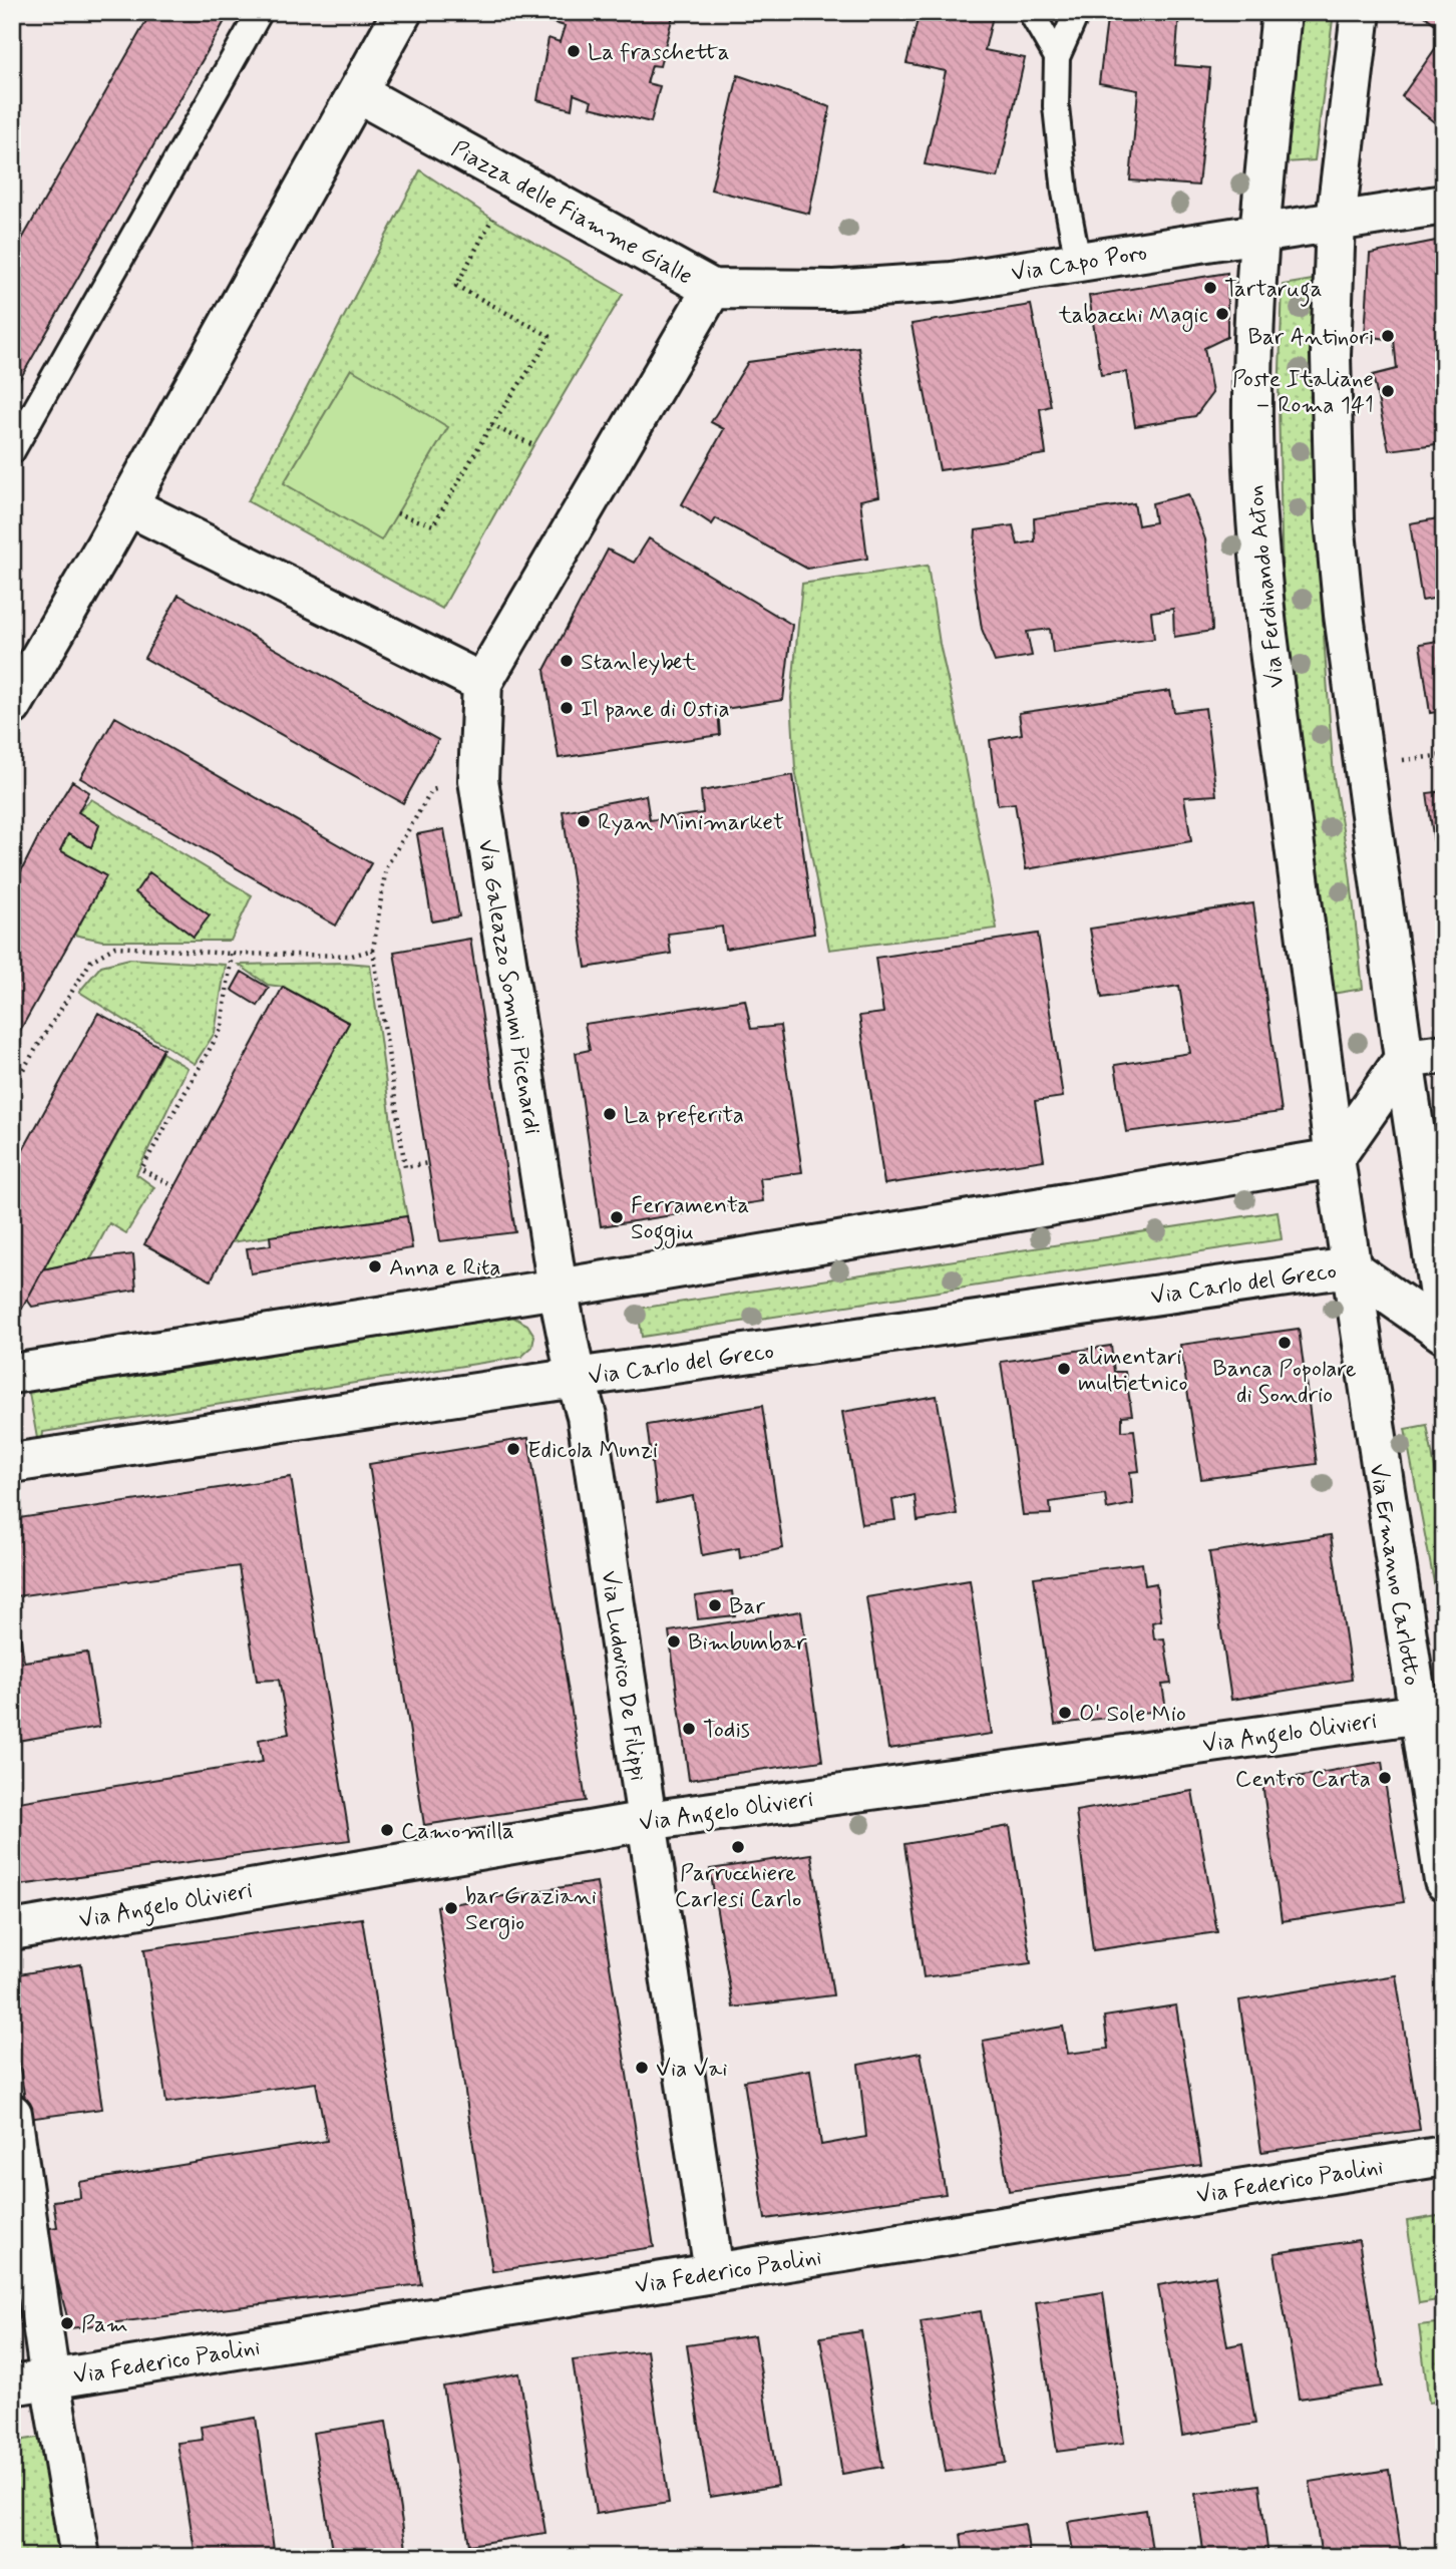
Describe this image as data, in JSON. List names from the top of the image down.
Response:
{
  "streets": {
    "street": [
      "Piazza delle Fiamme Gialle",
      "Via Capo Poro",
      "Via Ferdinando Acton",
      "Via Galeazzo Sommi Picenardi",
      "Via Carlo del Greco",
      "Via Ermanno Carlotto",
      "Via Ludovico De Filippi",
      "Via Angelo Olivieri",
      "Via Federico Paolini"
    ]
  },
  "crossings": [
    ["Piazza delle Fiamme Gialle", "Via Capo Poro"],
    ["Piazza delle Fiamme Gialle", "Via Galeazzo Sommi Picenardi"],
    ["Via Capo Poro", "Via Ferdinando Acton"],
    ["Via Ferdinando Acton", "Via Carlo del Greco"],
    ["Via Ferdinando Acton", "Via Ermanno Carlotto"],
    ["Via Galeazzo Sommi Picenardi", "Via Ludovico De Filippi"],
    ["Via Carlo del Greco", "Via Ermanno Carlotto"],
    ["Via Carlo del Greco", "Via Ludovico De Filippi"],
    ["Via Ermanno Carlotto", "Via Angelo Olivieri"],
    ["Via Ludovico De Filippi", "Via Angelo Olivieri"],
    ["Via Ludovico De Filippi", "Via Federico Paolini"]
  ],
  "places": [
    "La fraschetta",
    "Tartaruga",
    "tabacchi Magic",
    "Bar Antinori",
    "Poste Italiane – Roma 141",
    "Stanleybet",
    "Il pane di Ostia",
    "Ryan Minimarket",
    "La preferita",
    "Ferramenta Soggiu",
    "Anna e Rita",
    "Banca Popolare di Sondrio",
    "alimentari multietnico",
    "Edicola Munzi",
    "Bar",
    "Bimbumbar",
    "O' Sole Mio",
    "Todis",
    "Centro Carta",
    "Camomilla",
    "Parrucchiere Carlesi Carlo",
    "bar Graziani Sergio",
    "Via Vai",
    "Pam"
  ]
}
